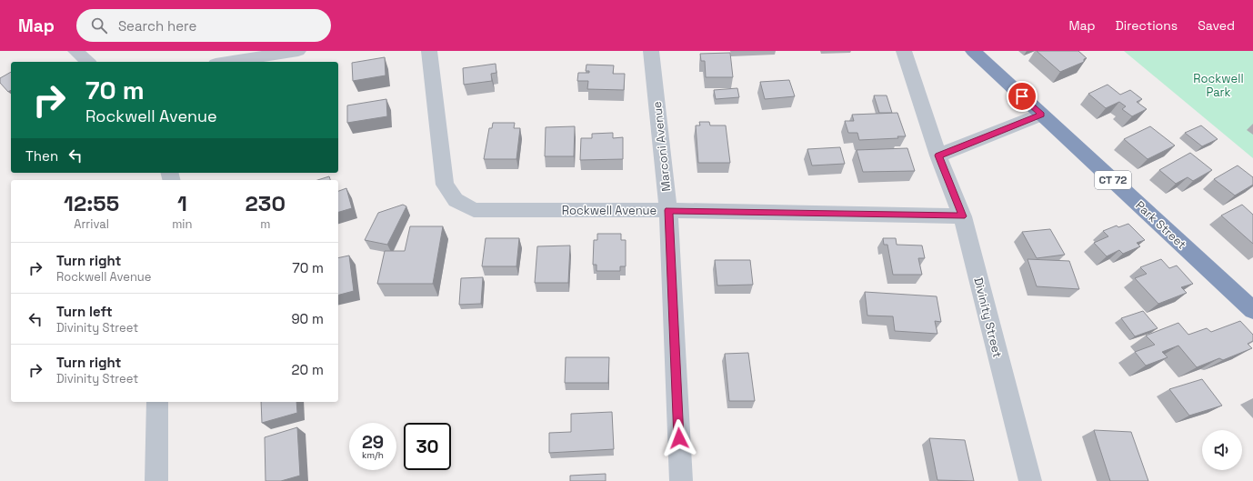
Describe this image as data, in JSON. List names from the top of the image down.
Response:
{
  "streets": {
    "highway": ["CT 72", "Park Street"],
    "street": ["Marconi Avenue", "Rockwell Avenue", "Divinity Street"]
  },
  "crossings": [
    ["Marconi Avenue", "Rockwell Avenue"],
    ["Rockwell Avenue", "Divinity Street"]
  ],
  "parks": ["Rockwell Park"],
  "page": {
    "header": "Map",
    "search": "Search here",
    "nav": ["Map", "Directions", "Saved"],
    "turn": ["70 m", "Rockwell Avenue"],
    "then": "Then",
    "eta": [
      "12:55",
      "Arrival",
      "1",
      "min",
      "230",
      "m"
    ],
    "list": [
      {
        "name": "Turn right",
        "note": "Rockwell Avenue",
        "value": "70 m"
      },
      {
        "name": "Turn left",
        "note": "Divinity Street",
        "value": "90 m"
      },
      {
        "name": "Turn right",
        "note": "Divinity Street",
        "value": "20 m"
      }
    ],
    "speed": "29 km/h",
    "limit": "30"
  }
}
